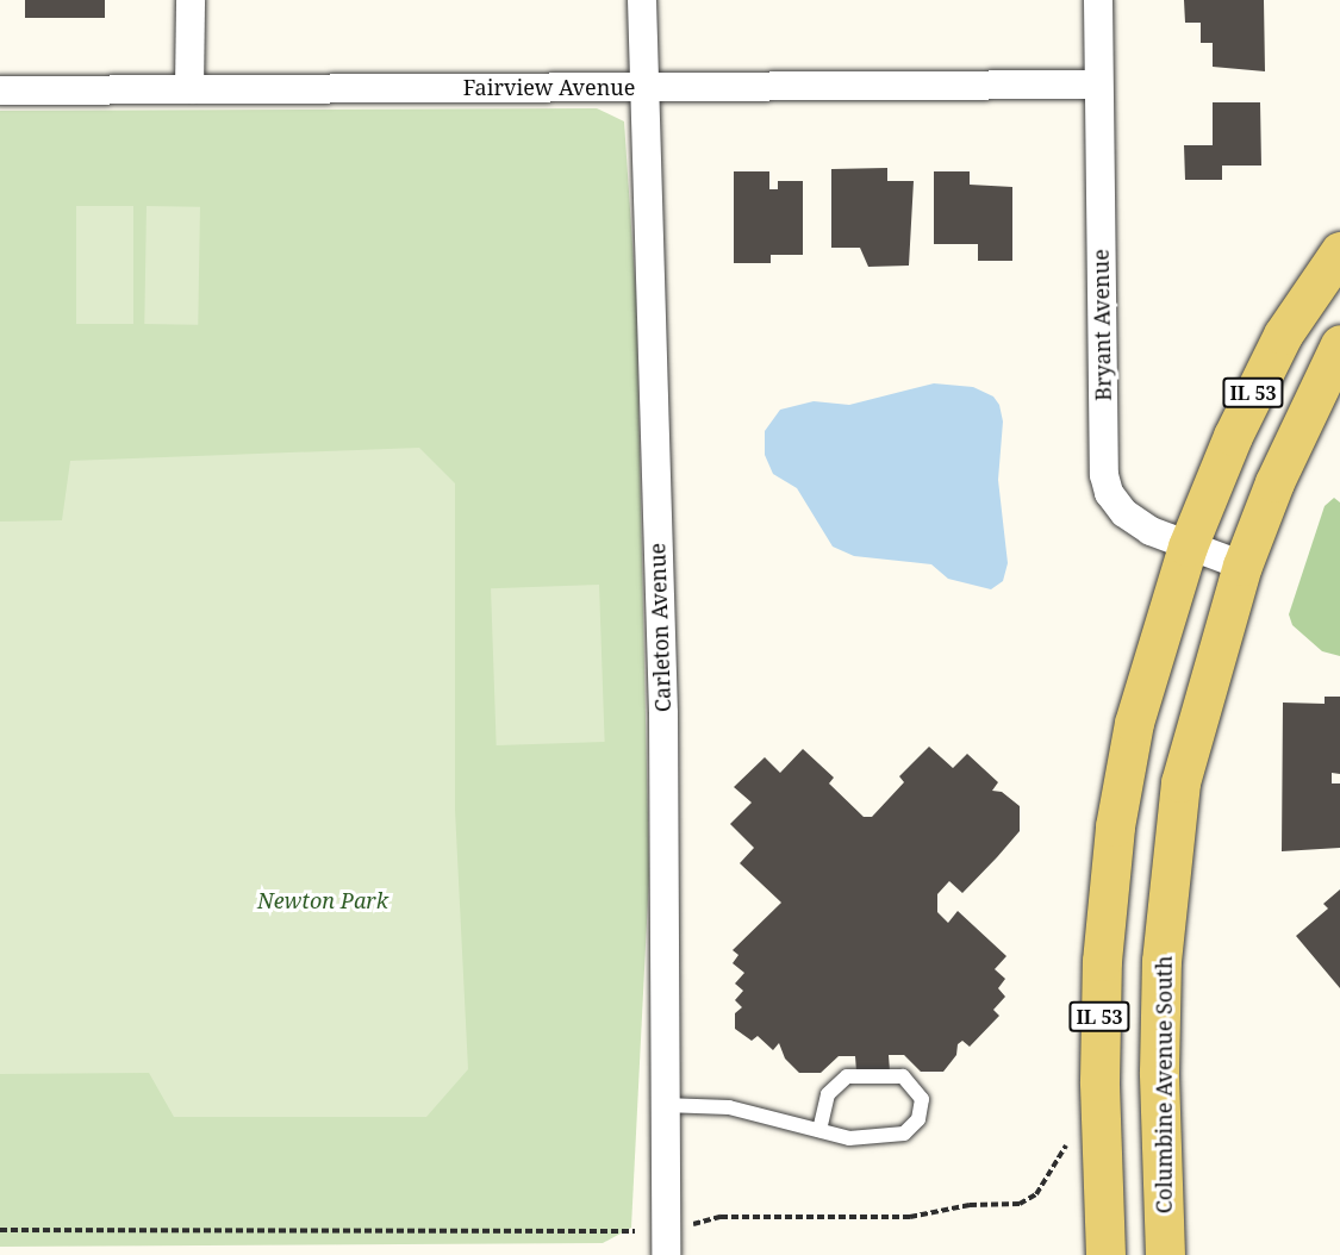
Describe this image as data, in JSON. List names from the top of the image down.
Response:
{
  "streets": {
    "main road": ["IL 53", "Columbine Avenue South"],
    "street": ["Fairview Avenue", "Bryant Avenue", "Carleton Avenue"]
  },
  "crossings": [
    ["Fairview Avenue", "Bryant Avenue"],
    ["Fairview Avenue", "Carleton Avenue"],
    ["Bryant Avenue", "IL 53"],
    ["Bryant Avenue", "Columbine Avenue South"]
  ],
  "parks": ["Newton Park"]
}
